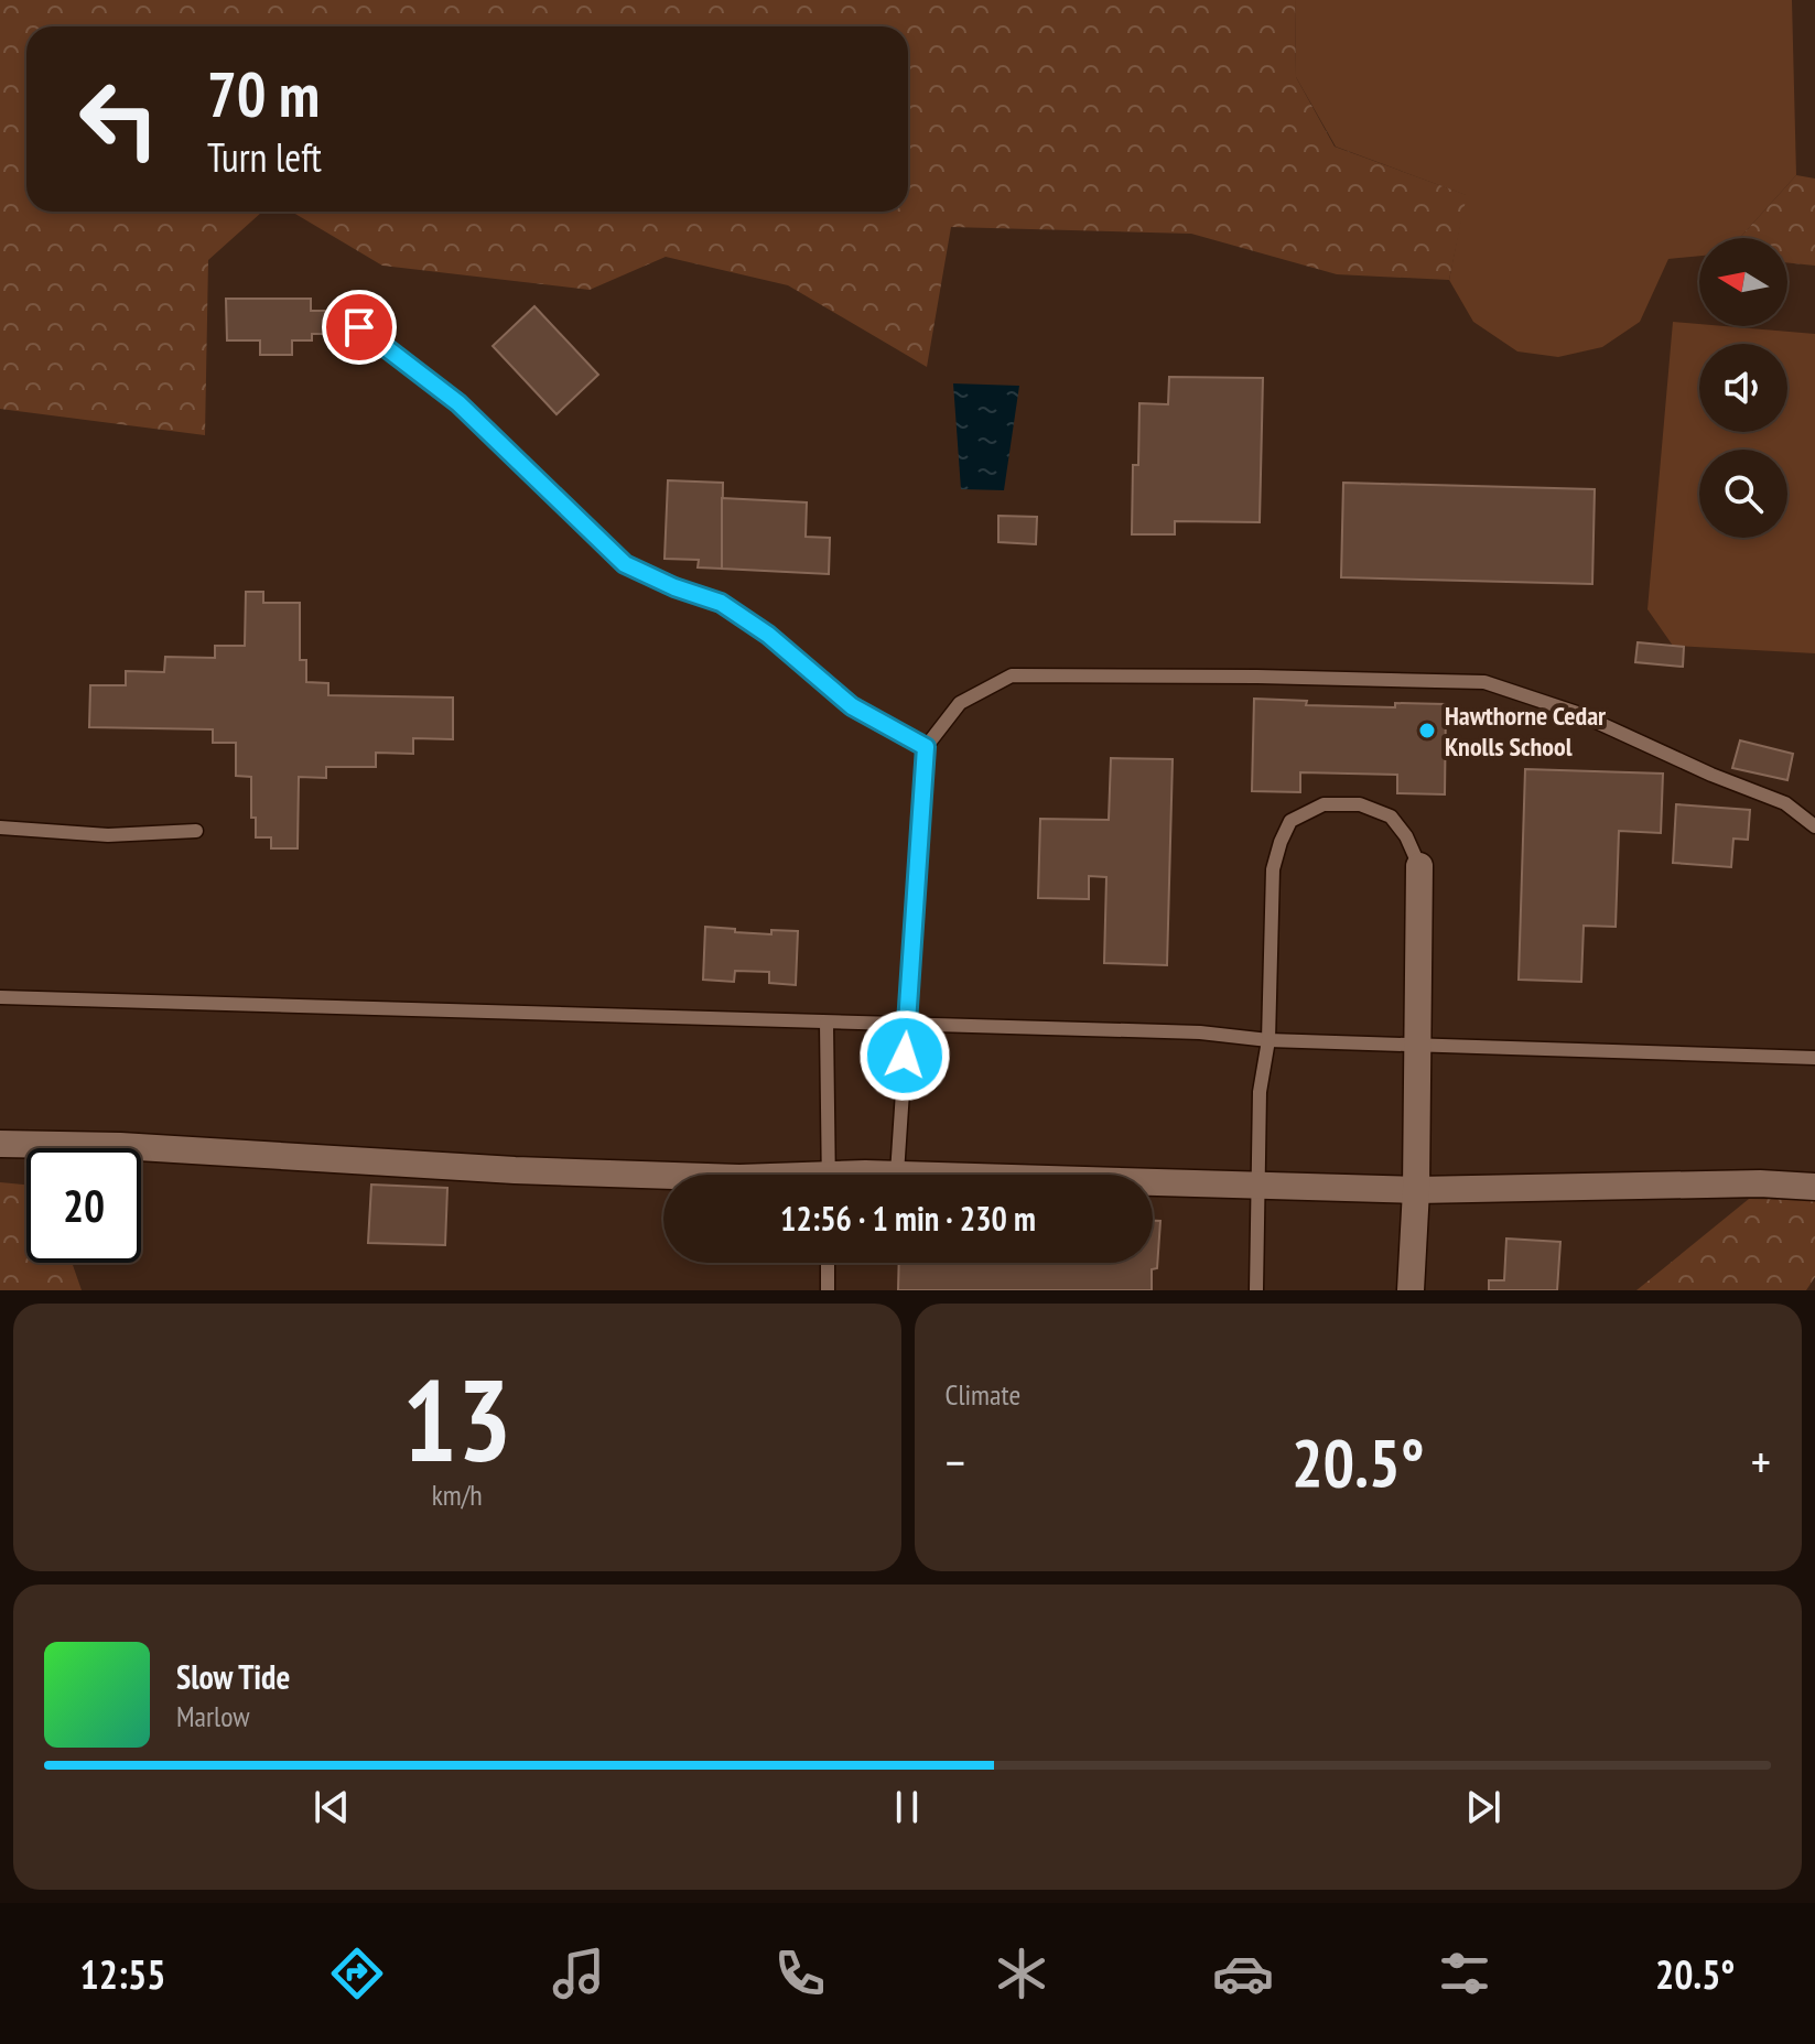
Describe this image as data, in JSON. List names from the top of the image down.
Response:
{
  "places": ["Hawthorne Cedar Knolls School"],
  "north": "left",
  "page": {
    "turn": ["70 m", "Turn left"],
    "limit": "20",
    "trip": "12:56 · 1 min · 230 m",
    "tile": [
      ["13", "km/h"],
      "Climate"
    ],
    "heat": ["−", "20.5°", "+"],
    "song": ["Slow Tide", "Marlow"],
    "tabs": ["12:55", "20.5°"]
  }
}
